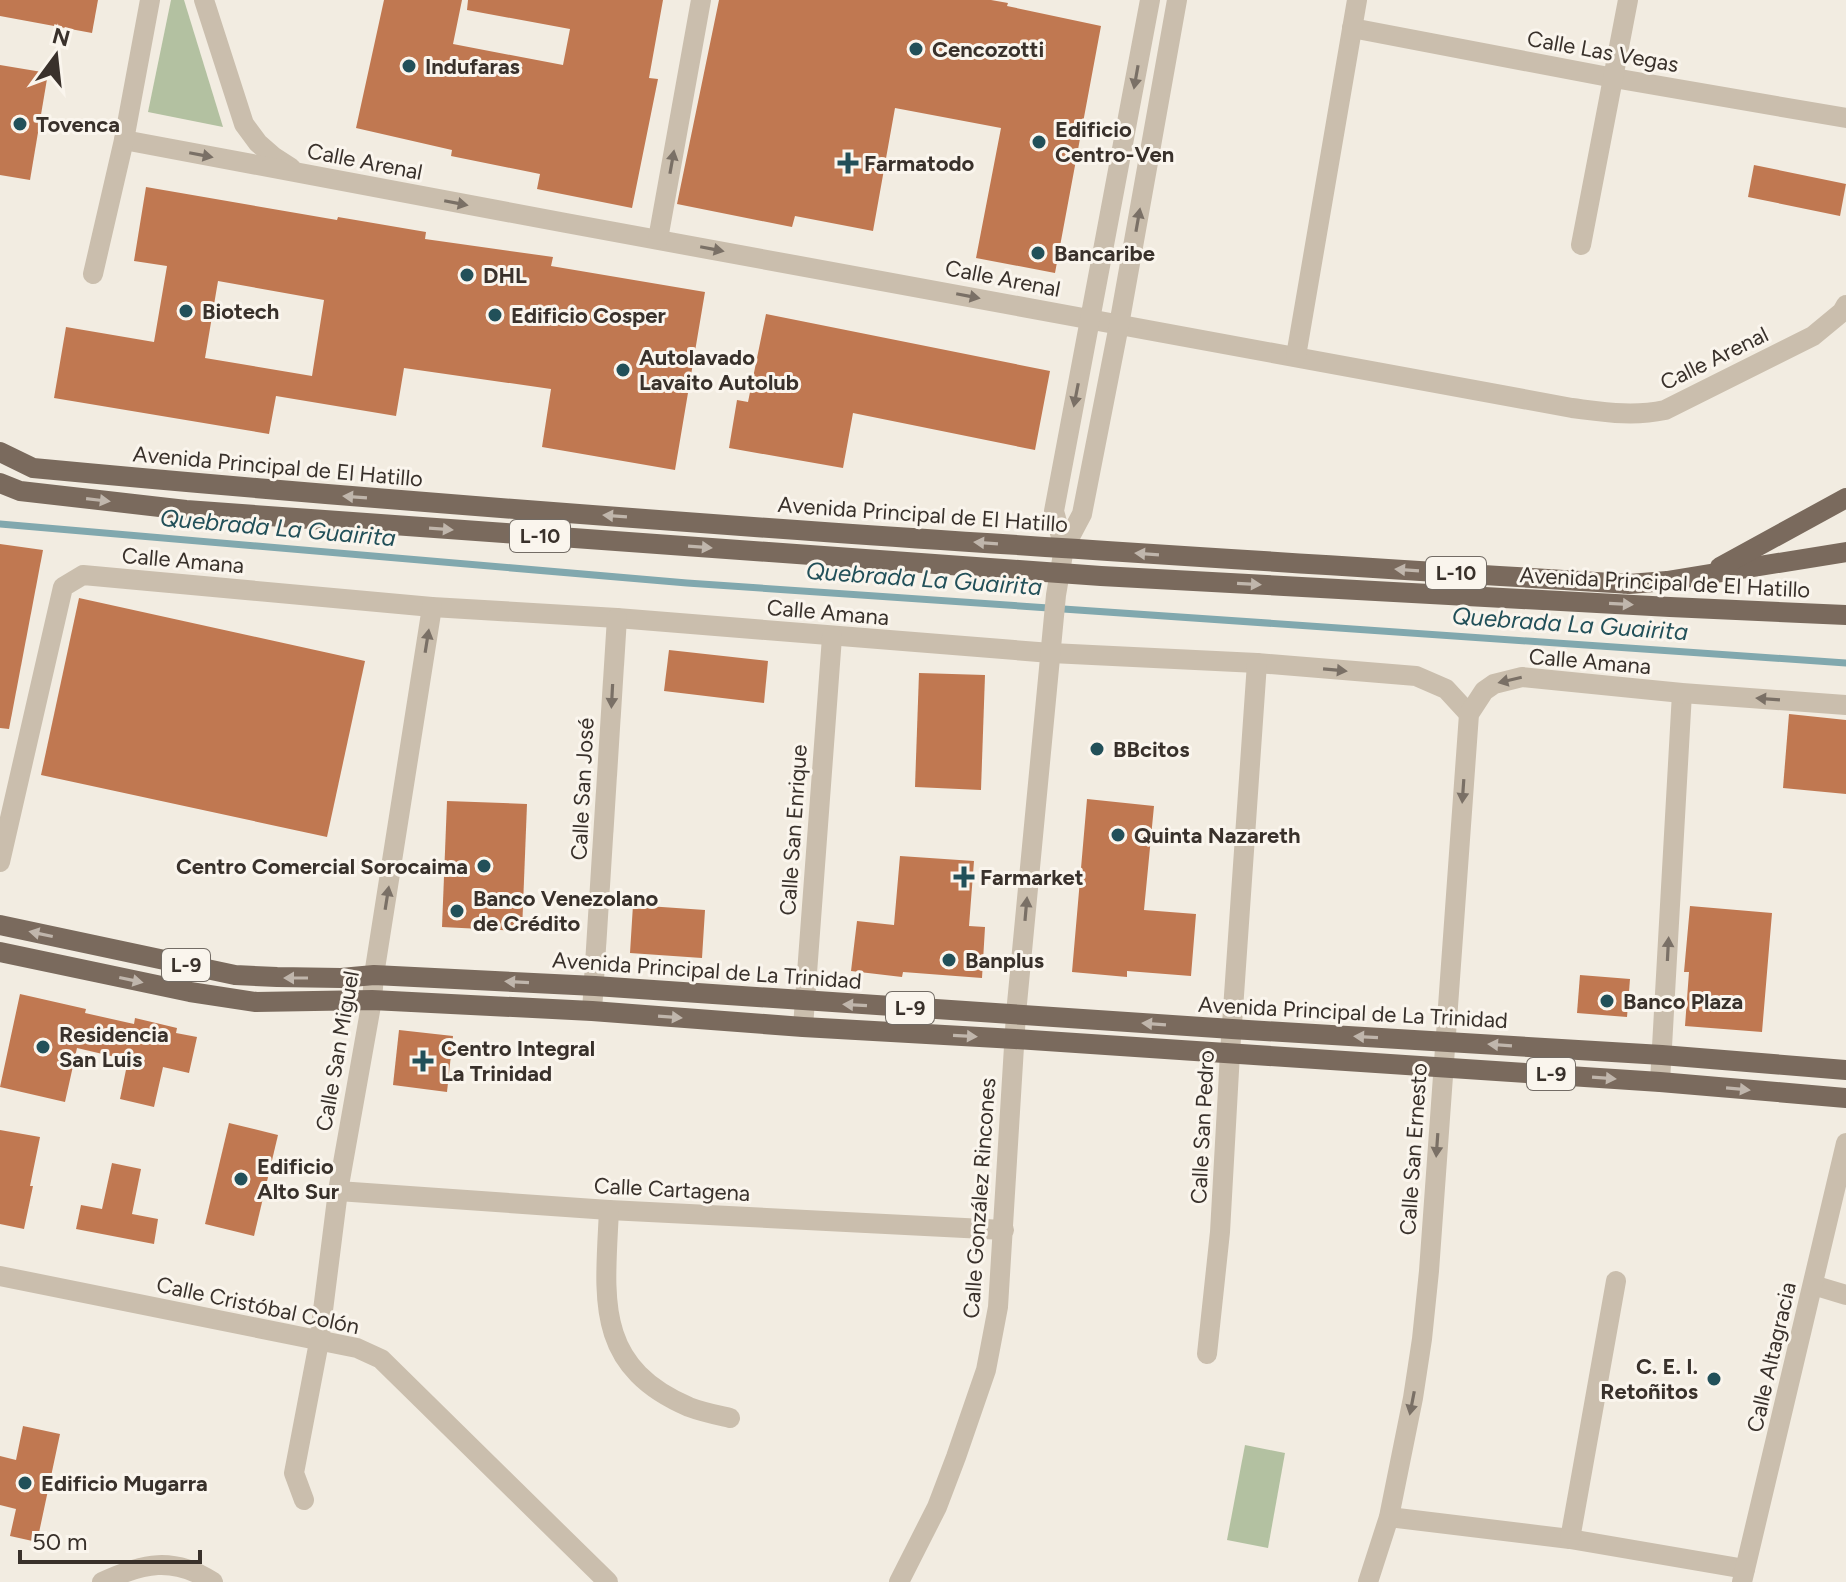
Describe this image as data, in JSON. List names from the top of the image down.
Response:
{
  "streets": {
    "main road": [
      "Avenida Principal de El Hatillo",
      "L-10",
      "L-9",
      "Avenida Principal de La Trinidad"
    ],
    "street": [
      "Calle Las Vegas",
      "Calle Arenal",
      "Calle Amana",
      "Calle San José",
      "Calle San Enrique",
      "Calle San Miguel",
      "Calle San Pedro",
      "Calle San Ernesto",
      "Calle Cartagena",
      "Calle González Rincones",
      "Calle Cristóbal Colón",
      "Calle Altagracia"
    ]
  },
  "crossings": [
    ["Avenida Principal de El Hatillo", "L-10"],
    ["Avenida Principal de El Hatillo", "Calle González Rincones"],
    ["Calle Amana", "Calle San José"],
    ["Calle Amana", "Calle San Enrique"],
    ["Calle Amana", "Calle San Miguel"],
    ["Calle Amana", "Calle San Pedro"],
    ["Calle Amana", "Calle San Ernesto"],
    ["Calle Amana", "Calle González Rincones"],
    ["Calle San José", "L-9"],
    ["Calle San José", "Avenida Principal de La Trinidad"],
    ["Calle San Enrique", "L-9"],
    ["Calle San Enrique", "Avenida Principal de La Trinidad"],
    ["L-9", "Calle San Miguel"],
    ["L-9", "Calle San Pedro"],
    ["L-9", "Calle San Ernesto"],
    ["L-9", "Calle González Rincones"],
    ["Avenida Principal de La Trinidad", "Calle San Miguel"],
    ["Avenida Principal de La Trinidad", "Calle San Pedro"],
    ["Avenida Principal de La Trinidad", "Calle San Ernesto"],
    ["Avenida Principal de La Trinidad", "Calle González Rincones"],
    ["Calle San Miguel", "Calle Cartagena"],
    ["Calle San Miguel", "Calle Cristóbal Colón"],
    ["Calle Cartagena", "Calle González Rincones"]
  ],
  "one_way": [
    "Calle Arenal",
    "Calle San José",
    "Calle San Miguel",
    "Calle San Ernesto"
  ],
  "water": ["Quebrada La Guairita"],
  "places": {
    "other": [
      "Cencozotti",
      "Indufaras",
      "Tovenca",
      "Edificio Centro-Ven",
      "Bancaribe",
      "DHL",
      "Biotech",
      "Edificio Cosper",
      "Autolavado Lavaito Autolub",
      "BBcitos",
      "Quinta Nazareth",
      "Centro Comercial Sorocaima",
      "Banco Venezolano de Crédito",
      "Banplus",
      "Banco Plaza",
      "Residencia San Luis",
      "Edificio Alto Sur",
      "C. E. I. Retoñitos",
      "Edificio Mugarra"
    ],
    "health": ["Farmatodo", "Farmarket", "Centro Integral La Trinidad"]
  },
  "scale_bar": "50 m",
  "north": "top"
}
